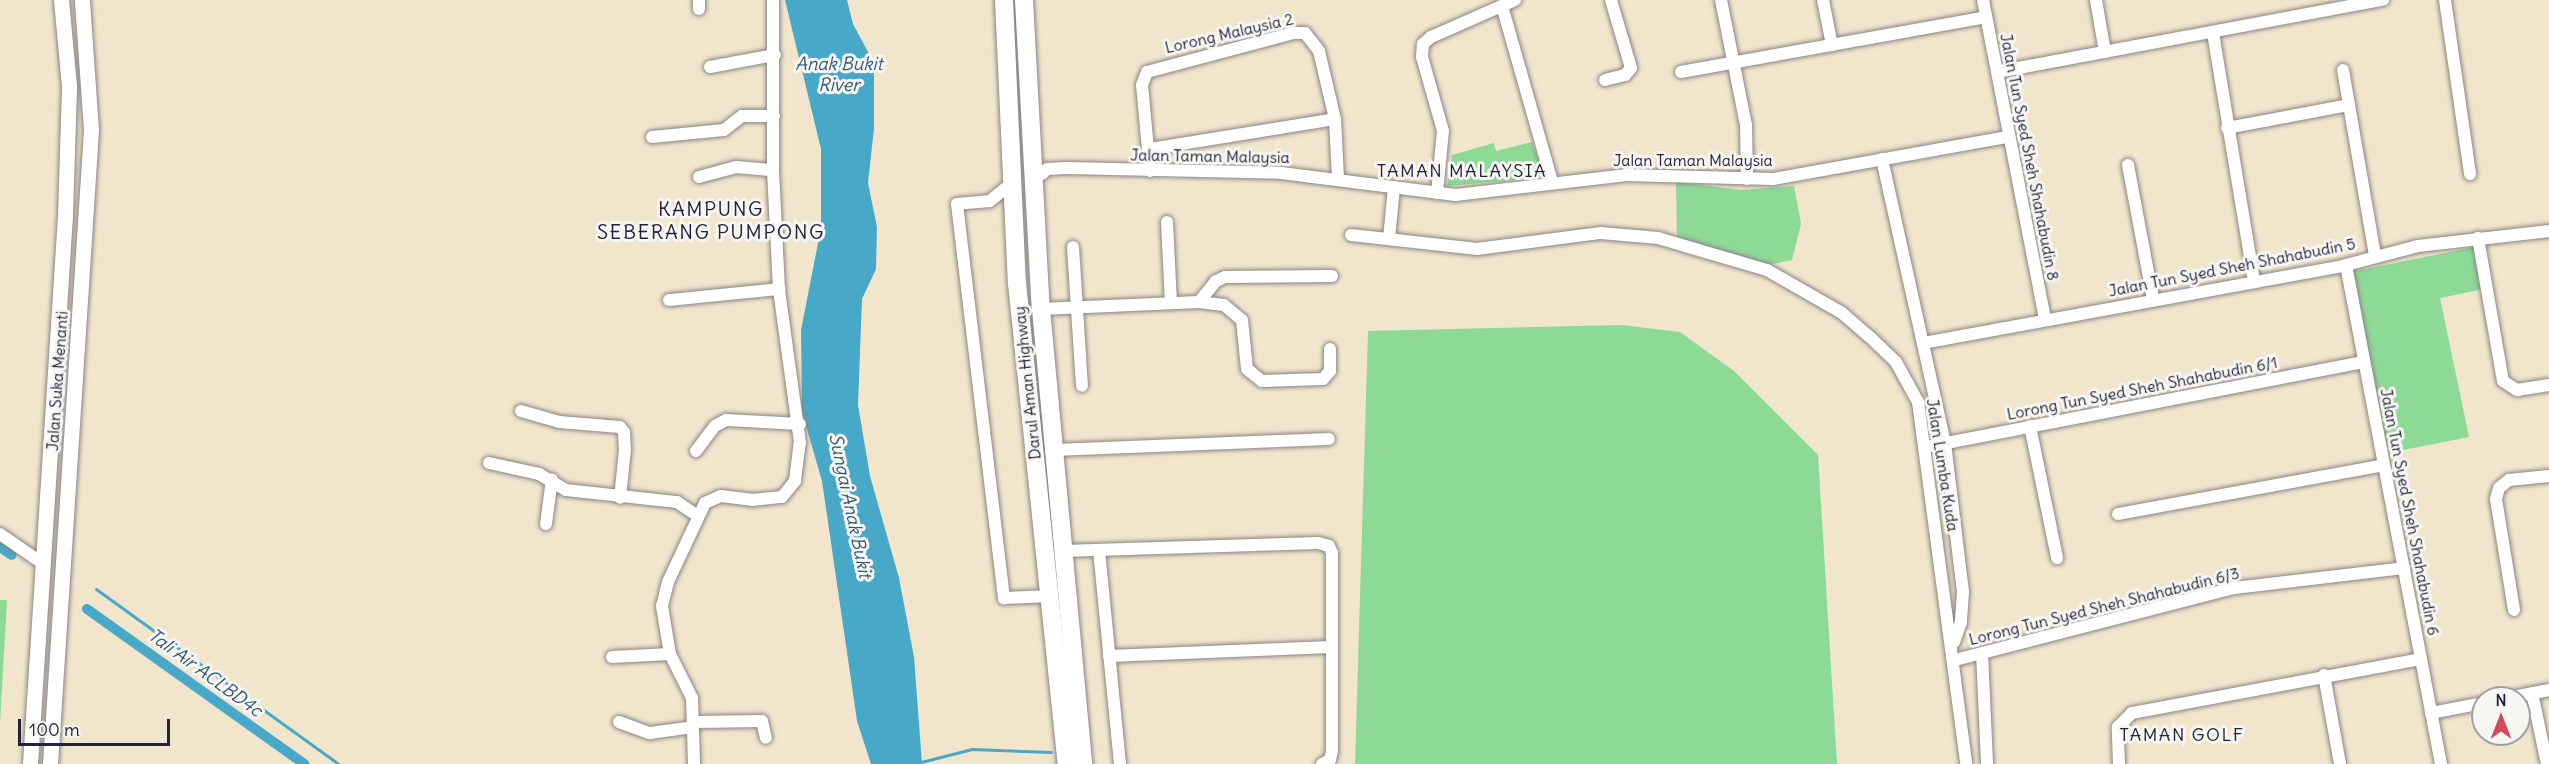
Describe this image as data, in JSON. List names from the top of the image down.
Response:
{
  "streets": {
    "highway": ["Darul Aman Highway"],
    "main road": ["Jalan Suka Menanti"],
    "street": [
      "Lorong Malaysia 2",
      "Jalan Taman Malaysia",
      "Jalan Tun Syed Sheh Shahabudin 8",
      "Jalan Tun Syed Sheh Shahabudin 5",
      "Lorong Tun Syed Sheh Shahabudin 6/1",
      "Jalan Lumba Kuda",
      "Jalan Tun Syed Sheh Shahabudin 6",
      "Lorong Tun Syed Sheh Shahabudin 6/3"
    ]
  },
  "crossings": [
    ["Lorong Malaysia 2", "Jalan Taman Malaysia"],
    ["Jalan Taman Malaysia", "Jalan Tun Syed Sheh Shahabudin 8"],
    ["Jalan Taman Malaysia", "Darul Aman Highway"],
    ["Jalan Tun Syed Sheh Shahabudin 8", "Jalan Tun Syed Sheh Shahabudin 5"],
    ["Jalan Tun Syed Sheh Shahabudin 5", "Jalan Tun Syed Sheh Shahabudin 6"],
    ["Lorong Tun Syed Sheh Shahabudin 6/1", "Jalan Lumba Kuda"],
    ["Lorong Tun Syed Sheh Shahabudin 6/1", "Jalan Tun Syed Sheh Shahabudin 6"],
    ["Jalan Lumba Kuda", "Lorong Tun Syed Sheh Shahabudin 6/3"],
    ["Jalan Tun Syed Sheh Shahabudin 6", "Lorong Tun Syed Sheh Shahabudin 6/3"]
  ],
  "districts": ["TAMAN MALAYSIA", "KAMPUNG SEBERANG PUMPONG", "TAMAN GOLF"],
  "water": ["Anak Bukit River", "Sungai Anak Bukit", "Tali Air ACLBD4c"],
  "scale_bar": "100 m",
  "north": "top"
}
